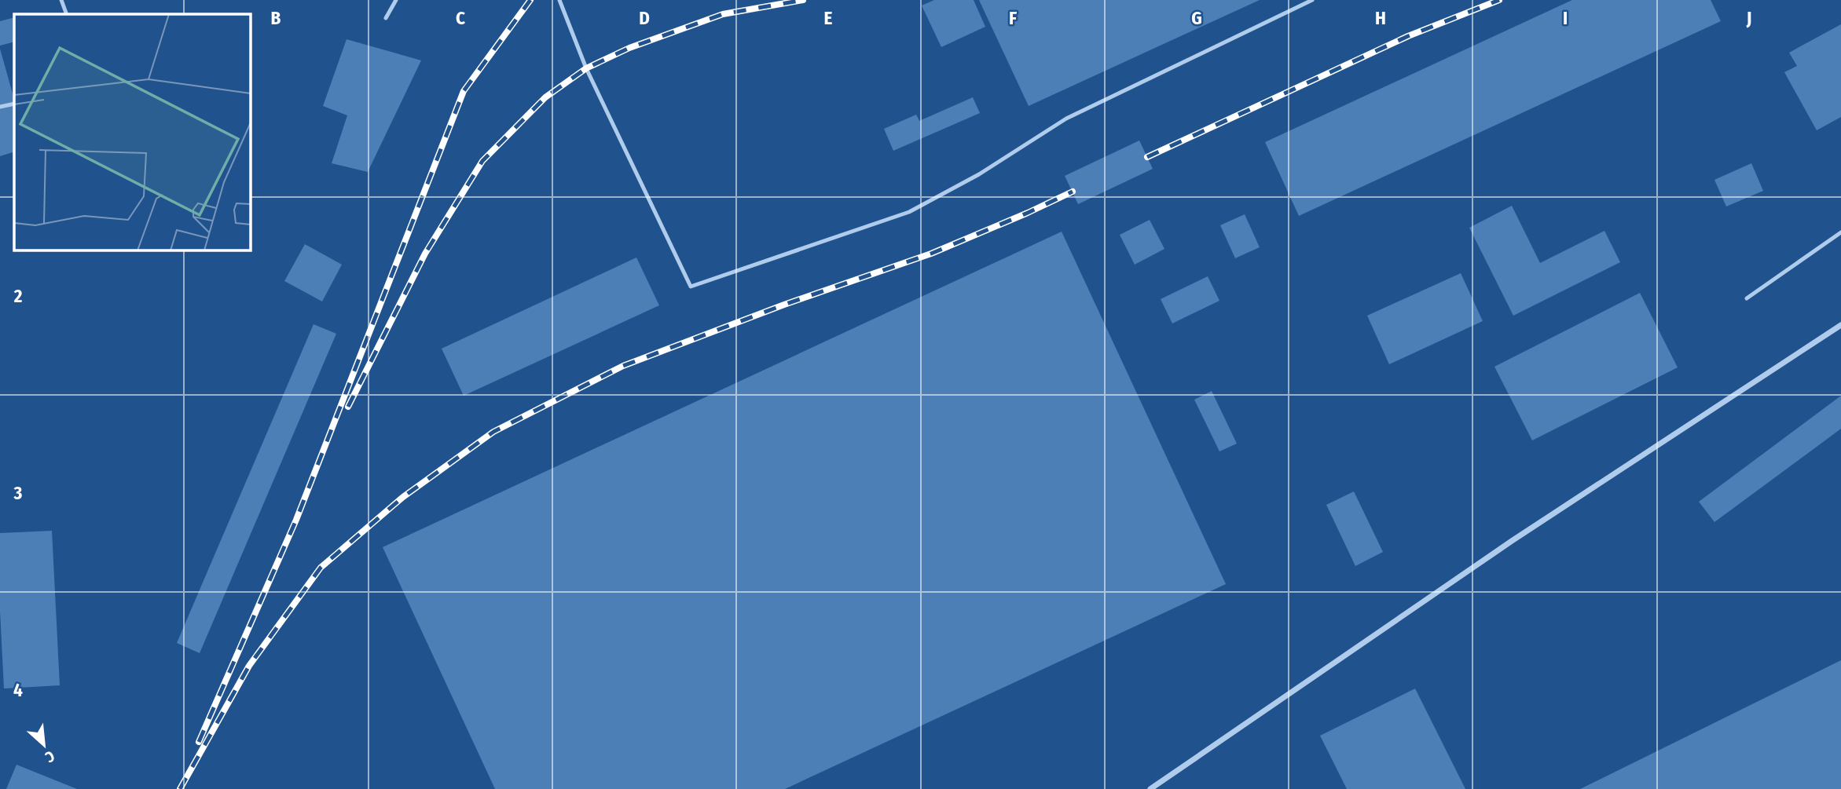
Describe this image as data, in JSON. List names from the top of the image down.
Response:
{
  "north": "bottom right",
  "grid": {
    "columns": [
      "B",
      "C",
      "D",
      "E",
      "F",
      "G",
      "H",
      "I",
      "J"
    ],
    "rows": ["2", "3", "4"]
  }
}
